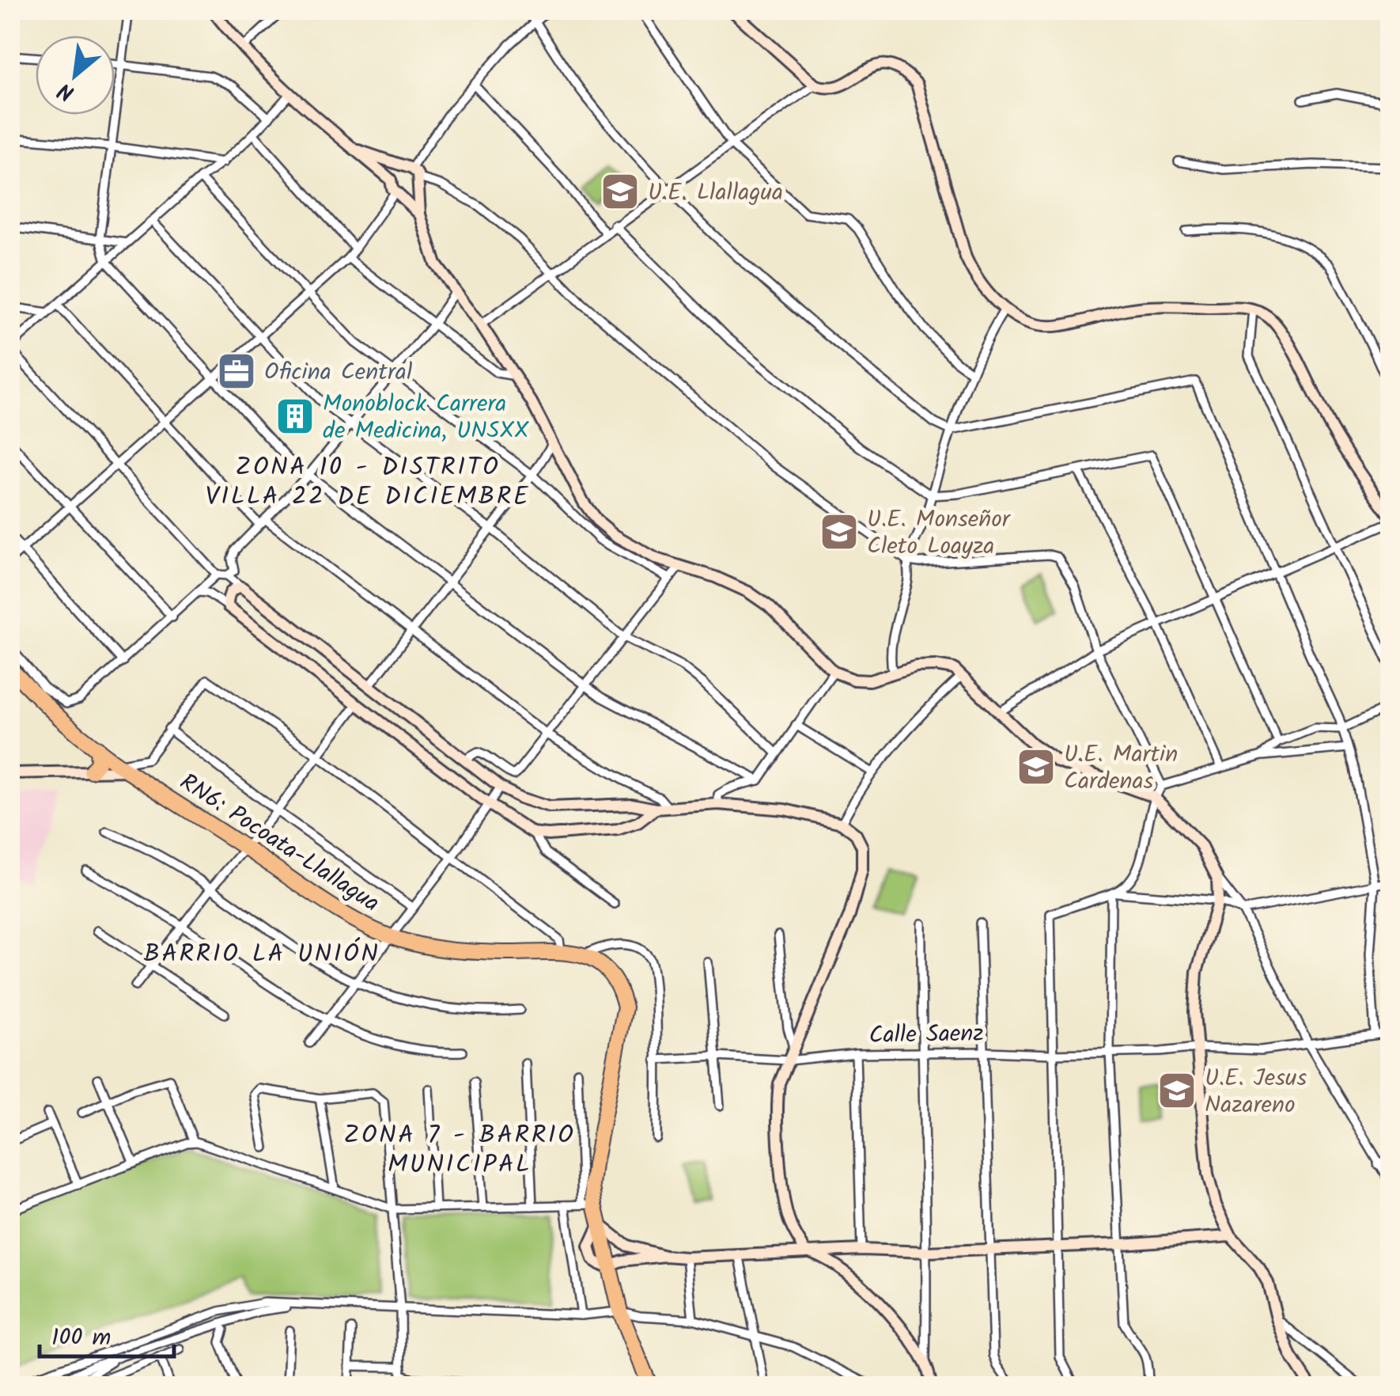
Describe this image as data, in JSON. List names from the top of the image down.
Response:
{
  "streets": {
    "highway": ["RN6: Pocoata-Llallagua"],
    "street": ["Calle Saenz"]
  },
  "districts": ["ZONA 10 - DISTRITO VILLA 22 DE DICIEMBRE", "BARRIO LA UNIÓN", "ZONA 7 - BARRIO MUNICIPAL"],
  "places": {
    "school or university": [
      "U.E. Llallagua",
      "U.E. Monseñor Cleto Loayza",
      "U.E. Martin Cardenas",
      "U.E. Jesus Nazareno"
    ],
    "office": ["Oficina Central"],
    "building": ["Monoblock Carrera de Medicina, UNSXX"]
  },
  "scale_bar": "100 m",
  "north": "bottom left"
}
